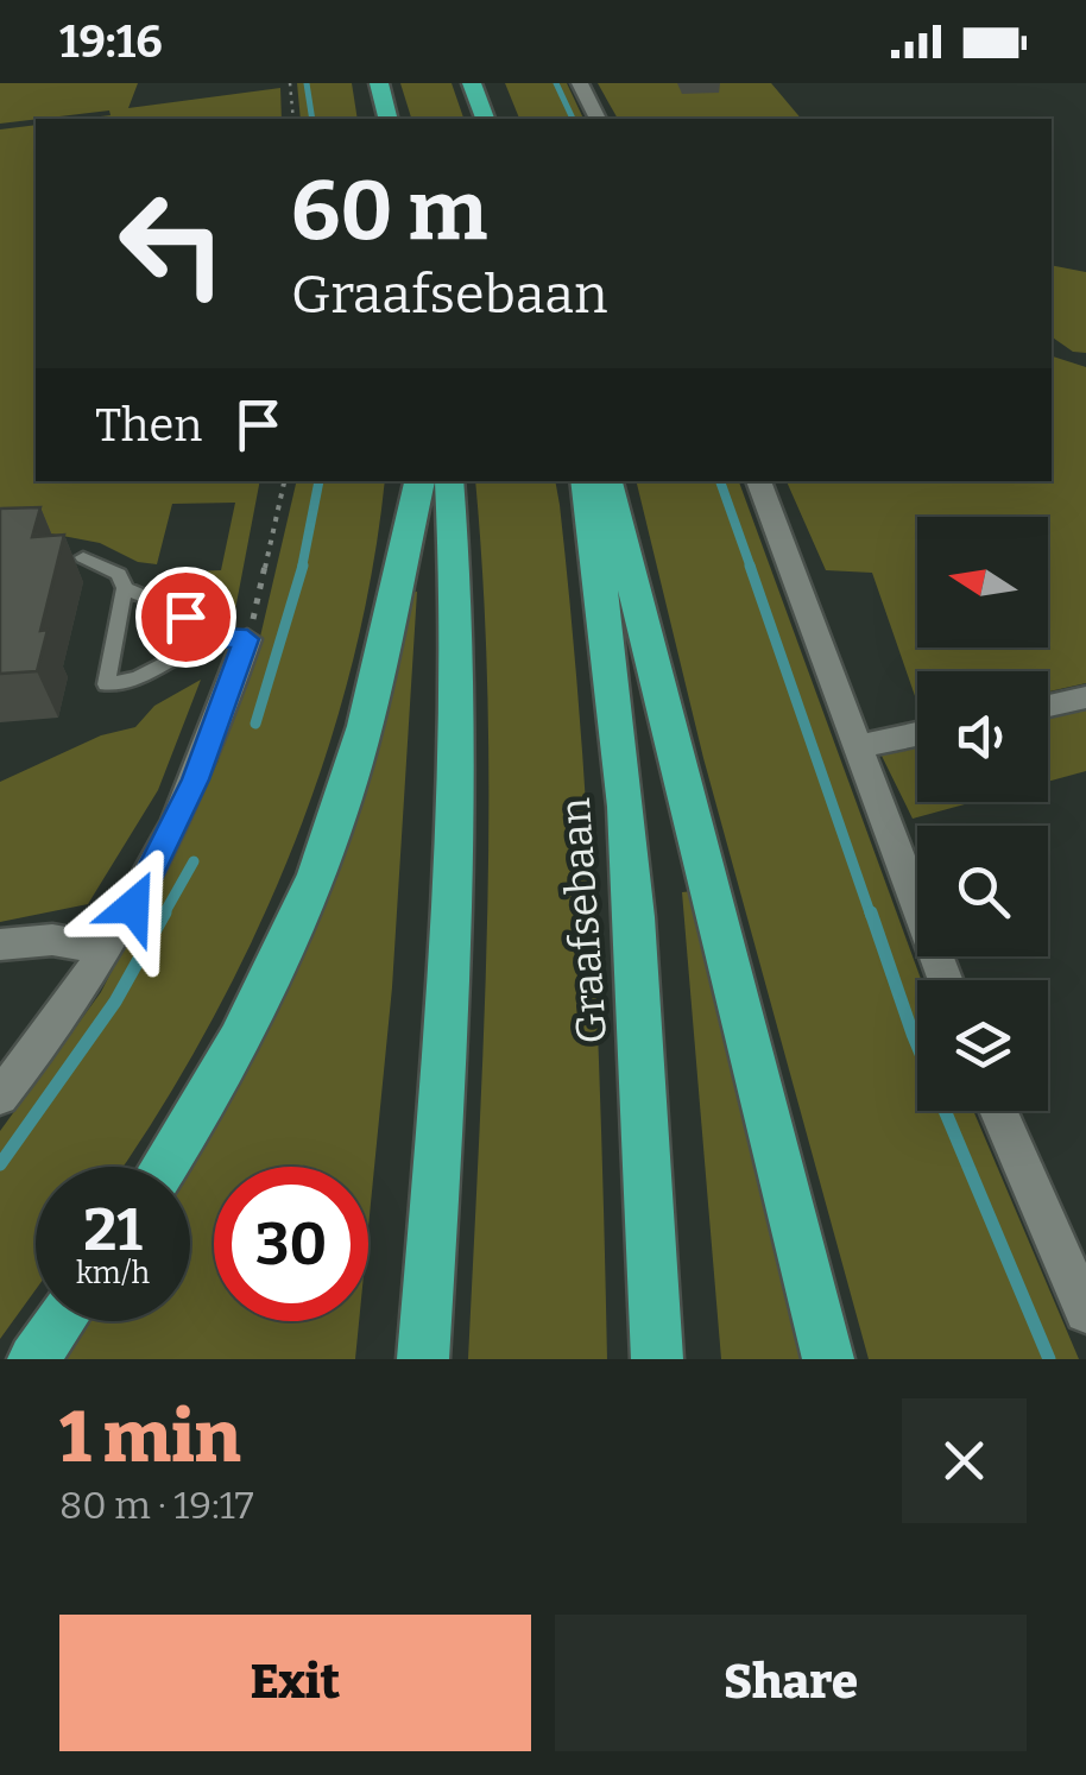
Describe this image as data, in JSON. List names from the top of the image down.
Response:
{
  "streets": {
    "highway": ["Graafsebaan"]
  },
  "north": "left",
  "page": {
    "status": "19:16",
    "turn": ["60 m", "Graafsebaan"],
    "then": "Then",
    "speed": "21 km/h",
    "limit": "30",
    "heading": ["1 min", "80 m · 19:17"],
    "buttons": ["Exit", "Share"]
  }
}
